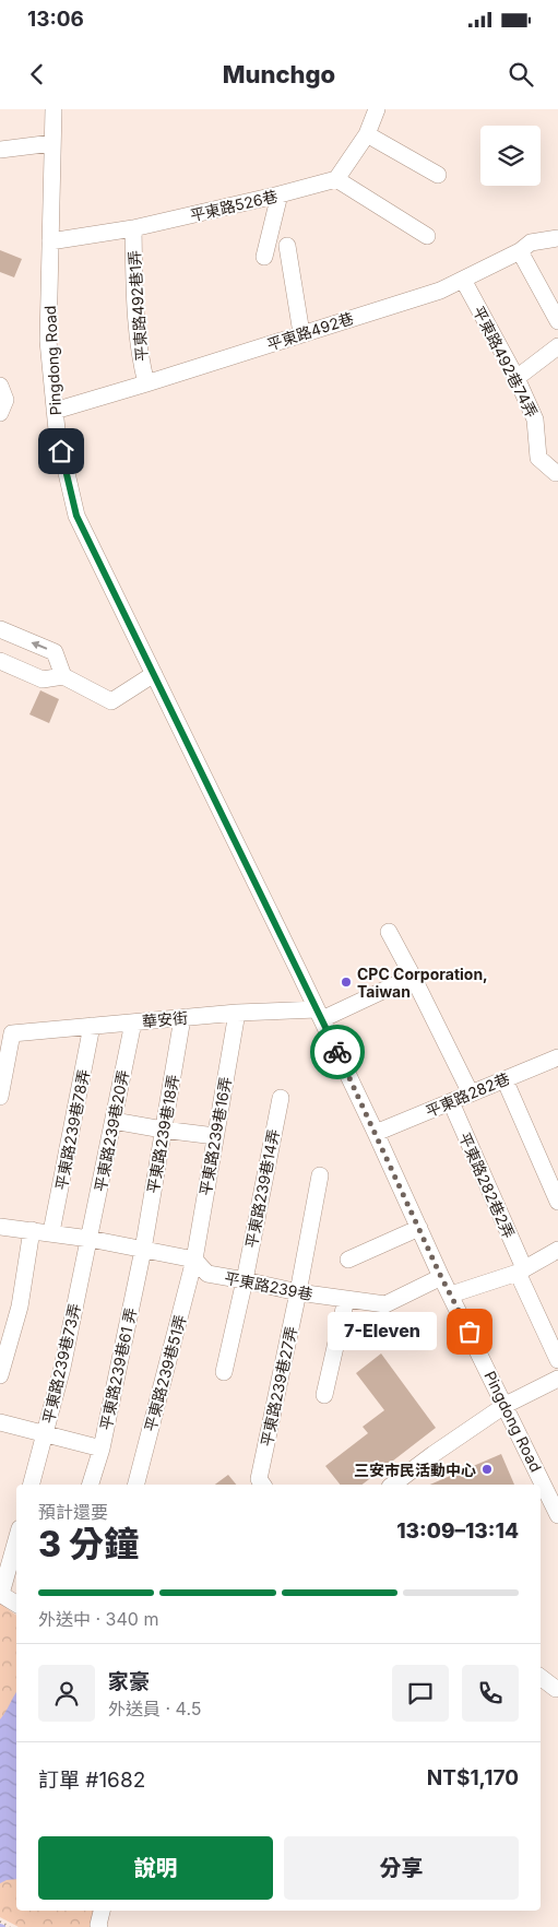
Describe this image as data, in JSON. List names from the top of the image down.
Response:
{
  "streets": {
    "street": [
      "平東路526巷",
      "平東路492巷1弄",
      "平東路492巷",
      "Pingdong Road",
      "平東路492巷74弄",
      "華安街",
      "平東路282巷",
      "平東路239巷78弄",
      "平東路239巷20弄",
      "平東路239巷18弄",
      "平東路239巷16弄",
      "平東路282巷2弄",
      "平東路239巷14弄",
      "平東路239巷",
      "平東路239巷73弄",
      "平東路239巷61 弄",
      "平東路239巷51弄",
      "平東路239巷27弄"
    ]
  },
  "crossings": [
    ["平東路526巷", "平東路492巷1弄"],
    ["平東路526巷", "Pingdong Road"],
    ["平東路492巷1弄", "平東路492巷"],
    ["平東路492巷", "Pingdong Road"],
    ["平東路492巷", "平東路492巷74弄"],
    ["Pingdong Road", "華安街"],
    ["Pingdong Road", "平東路282巷"],
    ["Pingdong Road", "平東路239巷"],
    ["華安街", "平東路239巷78弄"],
    ["華安街", "平東路239巷20弄"],
    ["華安街", "平東路239巷18弄"],
    ["華安街", "平東路239巷16弄"],
    ["平東路282巷", "平東路282巷2弄"],
    ["平東路239巷78弄", "平東路239巷"],
    ["平東路239巷20弄", "平東路239巷"],
    ["平東路239巷20弄", "平東路239巷73弄"],
    ["平東路239巷18弄", "平東路239巷"],
    ["平東路239巷18弄", "平東路239巷61 弄"],
    ["平東路239巷16弄", "平東路239巷"],
    ["平東路239巷16弄", "平東路239巷51弄"],
    ["平東路239巷14弄", "平東路239巷"],
    ["平東路239巷", "平東路239巷73弄"],
    ["平東路239巷", "平東路239巷61 弄"],
    ["平東路239巷", "平東路239巷51弄"],
    ["平東路239巷", "平東路239巷27弄"]
  ],
  "places": ["CPC Corporation, Taiwan", "7-Eleven", "三安市民活動中心"],
  "page": {
    "status": "13:06",
    "header": "Munchgo",
    "bubble": "7-Eleven",
    "heading": ["3 分鐘", "預計還要", "13:09–13:14"],
    "panel": [
      "家豪",
      "外送員 · 4.5",
      "訂單 #1682",
      "NT$1,170"
    ],
    "bar": "外送中 · 340 m",
    "buttons": ["說明", "分享"]
  }
}
